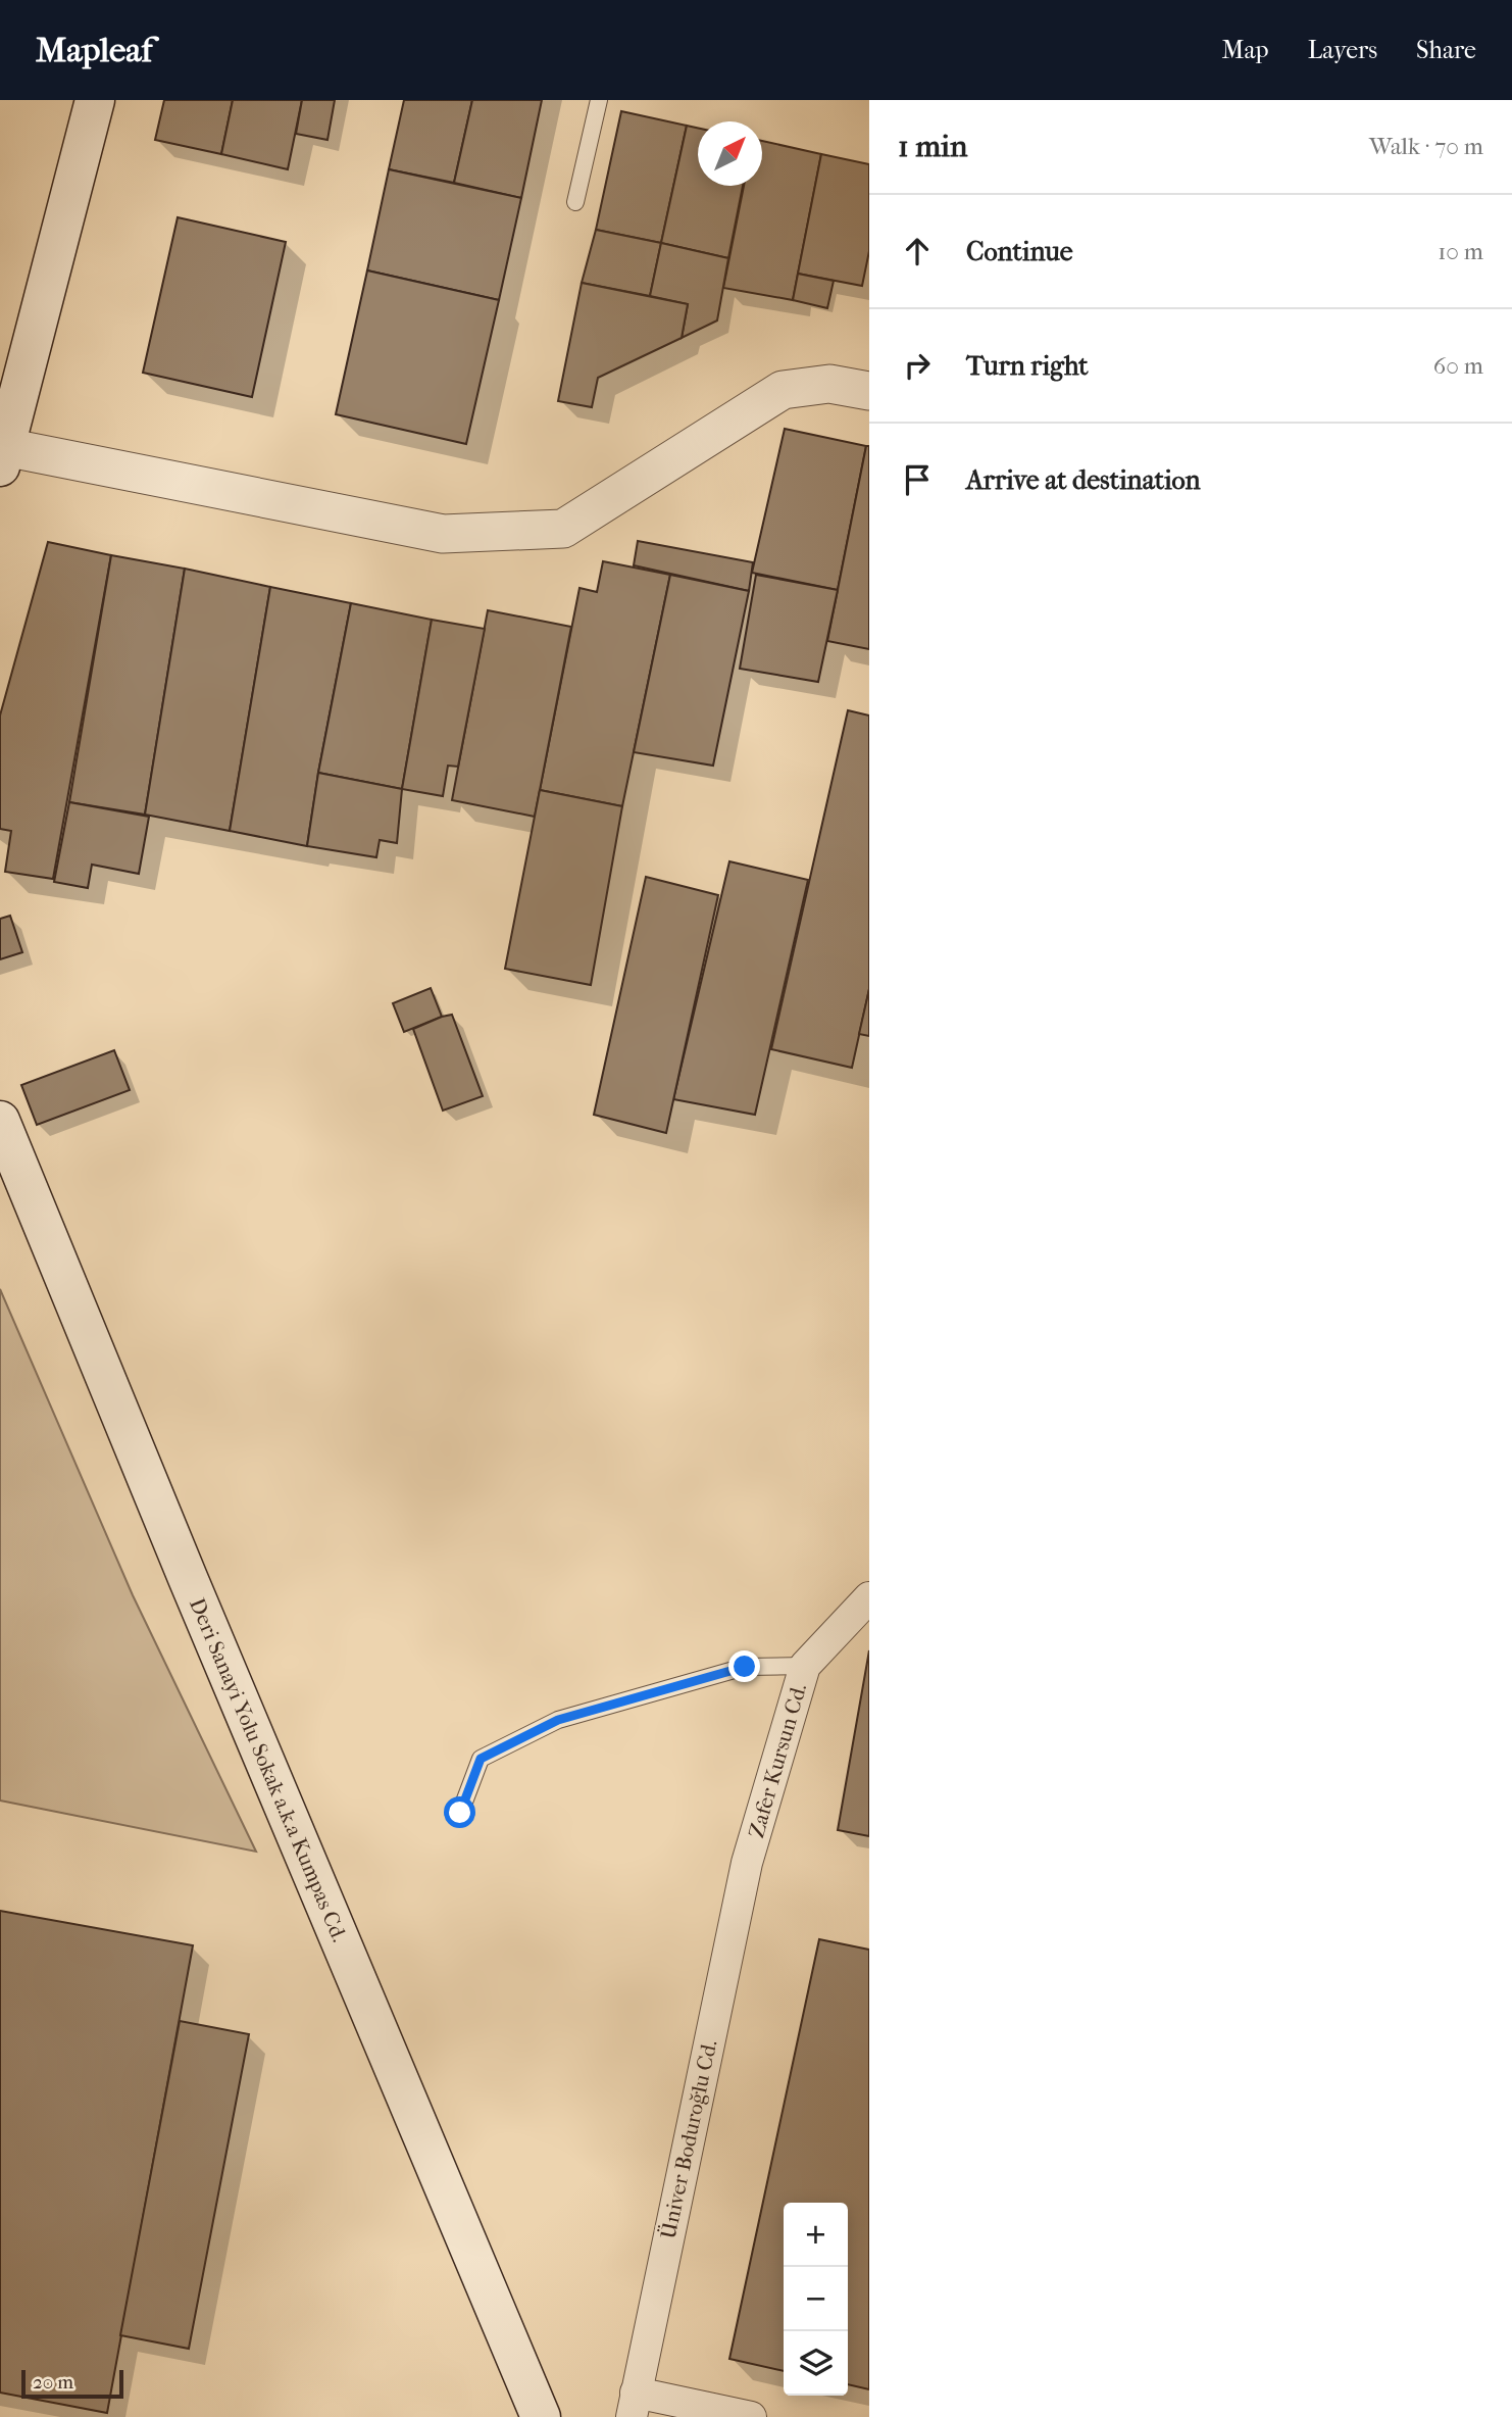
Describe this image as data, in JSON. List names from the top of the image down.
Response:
{
  "streets": {
    "main road": ["Deri Sanayi Yolu Sokak a.k.a Kumpas Cd."],
    "street": ["Zafer Kursun Cd.", "Üniver Boduroğlu Cd."]
  },
  "crossings": [
    ["Zafer Kursun Cd.", "Üniver Boduroğlu Cd."]
  ],
  "scale_bar": "20 m",
  "north": "top right",
  "page": {
    "header": "Mapleaf",
    "nav": ["Map", "Layers", "Share"],
    "heading": ["1 min", "Walk · 70 m"],
    "list": [
      ["Continue", "10 m"],
      ["Turn right", "60 m"],
      "Arrive at destination"
    ],
    "map_buttons": ["+", "−"],
    "scale": "20 m"
  }
}
